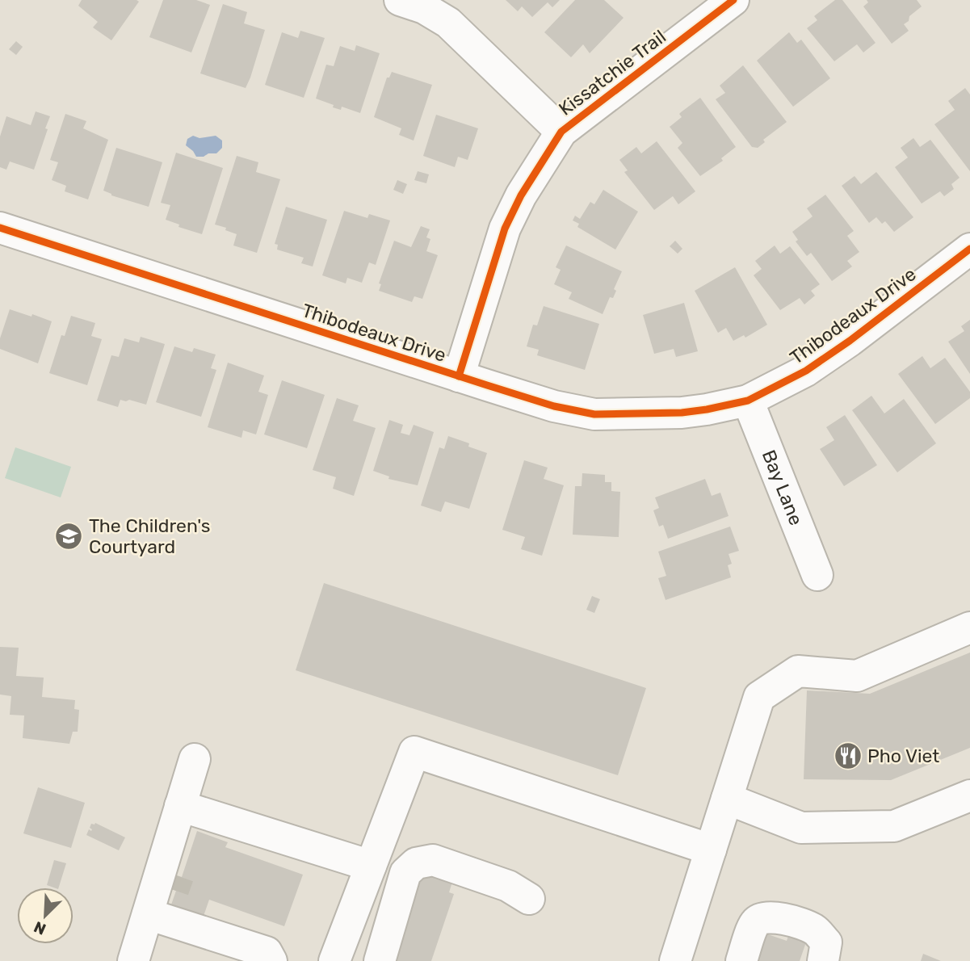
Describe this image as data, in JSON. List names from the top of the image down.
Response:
{
  "streets": {
    "street": ["Kissatchie Trail", "Thibodeaux Drive", "Bay Lane"]
  },
  "crossings": [
    ["Kissatchie Trail", "Thibodeaux Drive"],
    ["Thibodeaux Drive", "Bay Lane"]
  ],
  "places": {
    "school or university": ["The Children's Courtyard"],
    "restaurant": ["Pho Viet"]
  },
  "north": "bottom left"
}
